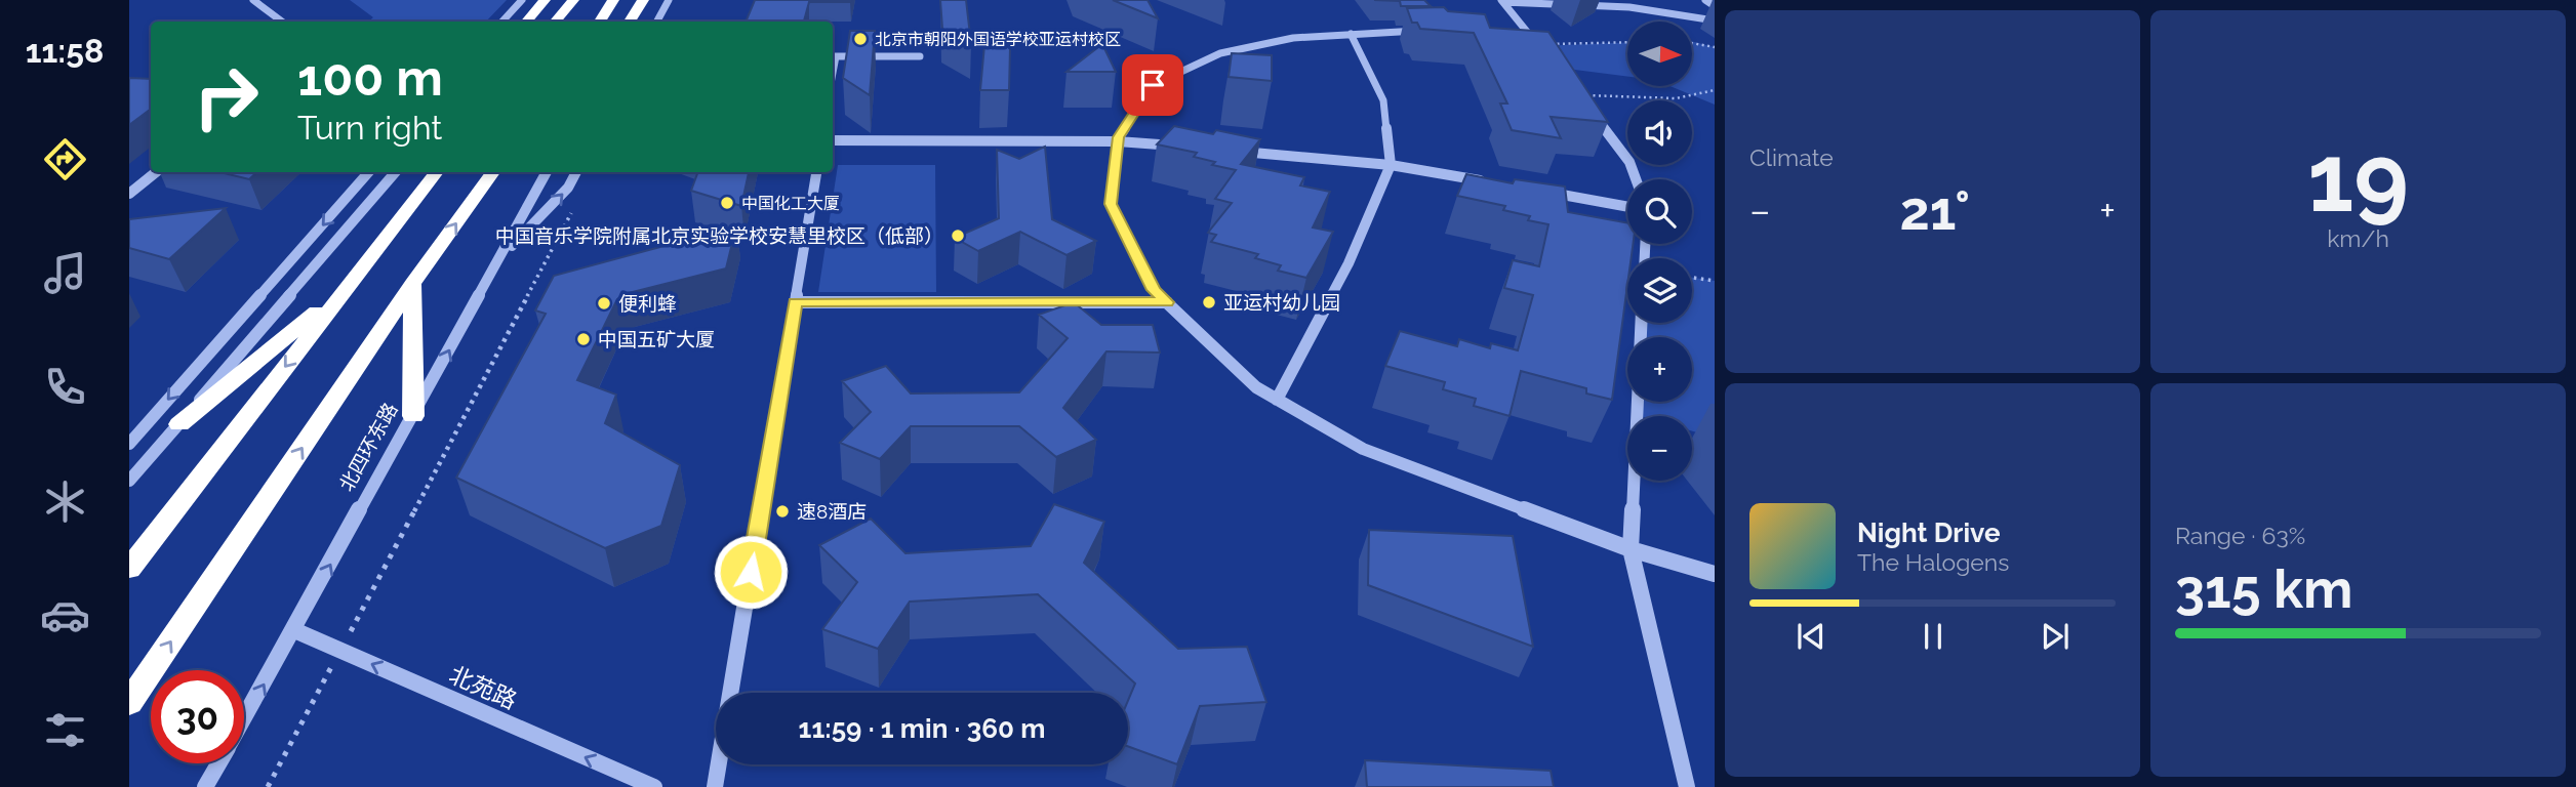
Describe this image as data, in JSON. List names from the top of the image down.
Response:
{
  "streets": {
    "street": ["北四环东路", "北苑路"]
  },
  "crossings": [
    ["北四环东路", "北苑路"]
  ],
  "one_way": ["北四环东路", "北苑路"],
  "places": [
    "北京市朝阳外国语学校亚运村校区",
    "中国化工大厦",
    "中国音乐学院附属北京实验学校安慧里校区（低部）",
    "亚运村幼儿园",
    "便利蜂",
    "中国五矿大厦",
    "速8酒店"
  ],
  "north": "right",
  "page": {
    "tabs": "11:58",
    "tile": [
      "Climate",
      ["19", "km/h"],
      ["Range · 63%", "315 km"]
    ],
    "map_buttons": ["+", "−"],
    "turn": ["100 m", "Turn right"],
    "heat": ["−", "21°", "+"],
    "song": ["Night Drive", "The Halogens"],
    "limit": "30",
    "trip": "11:59 · 1 min · 360 m"
  }
}
